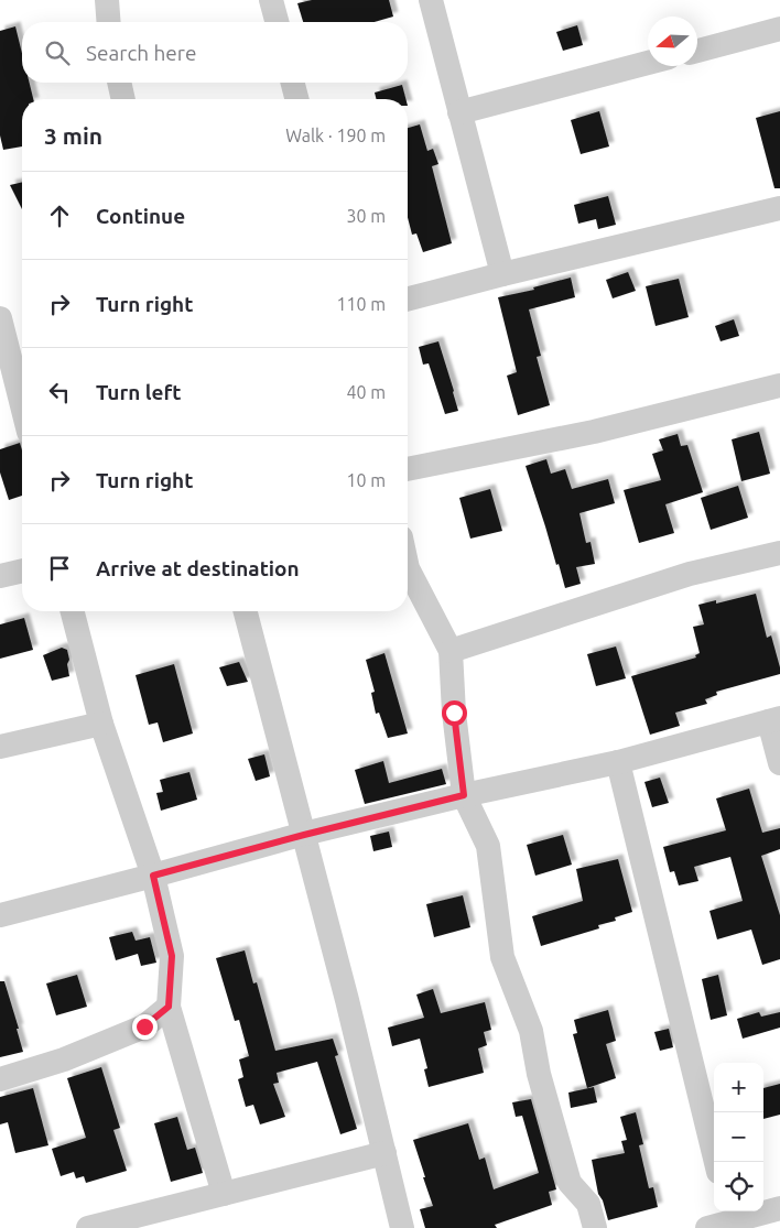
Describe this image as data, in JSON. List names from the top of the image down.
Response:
{
  "north": "left",
  "page": {
    "search": "Search here",
    "heading": ["3 min", "Walk · 190 m"],
    "list": [
      ["Continue", "30 m"],
      ["Turn right", "110 m"],
      ["Turn left", "40 m"],
      ["Turn right", "10 m"],
      "Arrive at destination"
    ],
    "map_buttons": ["+", "−"]
  }
}
